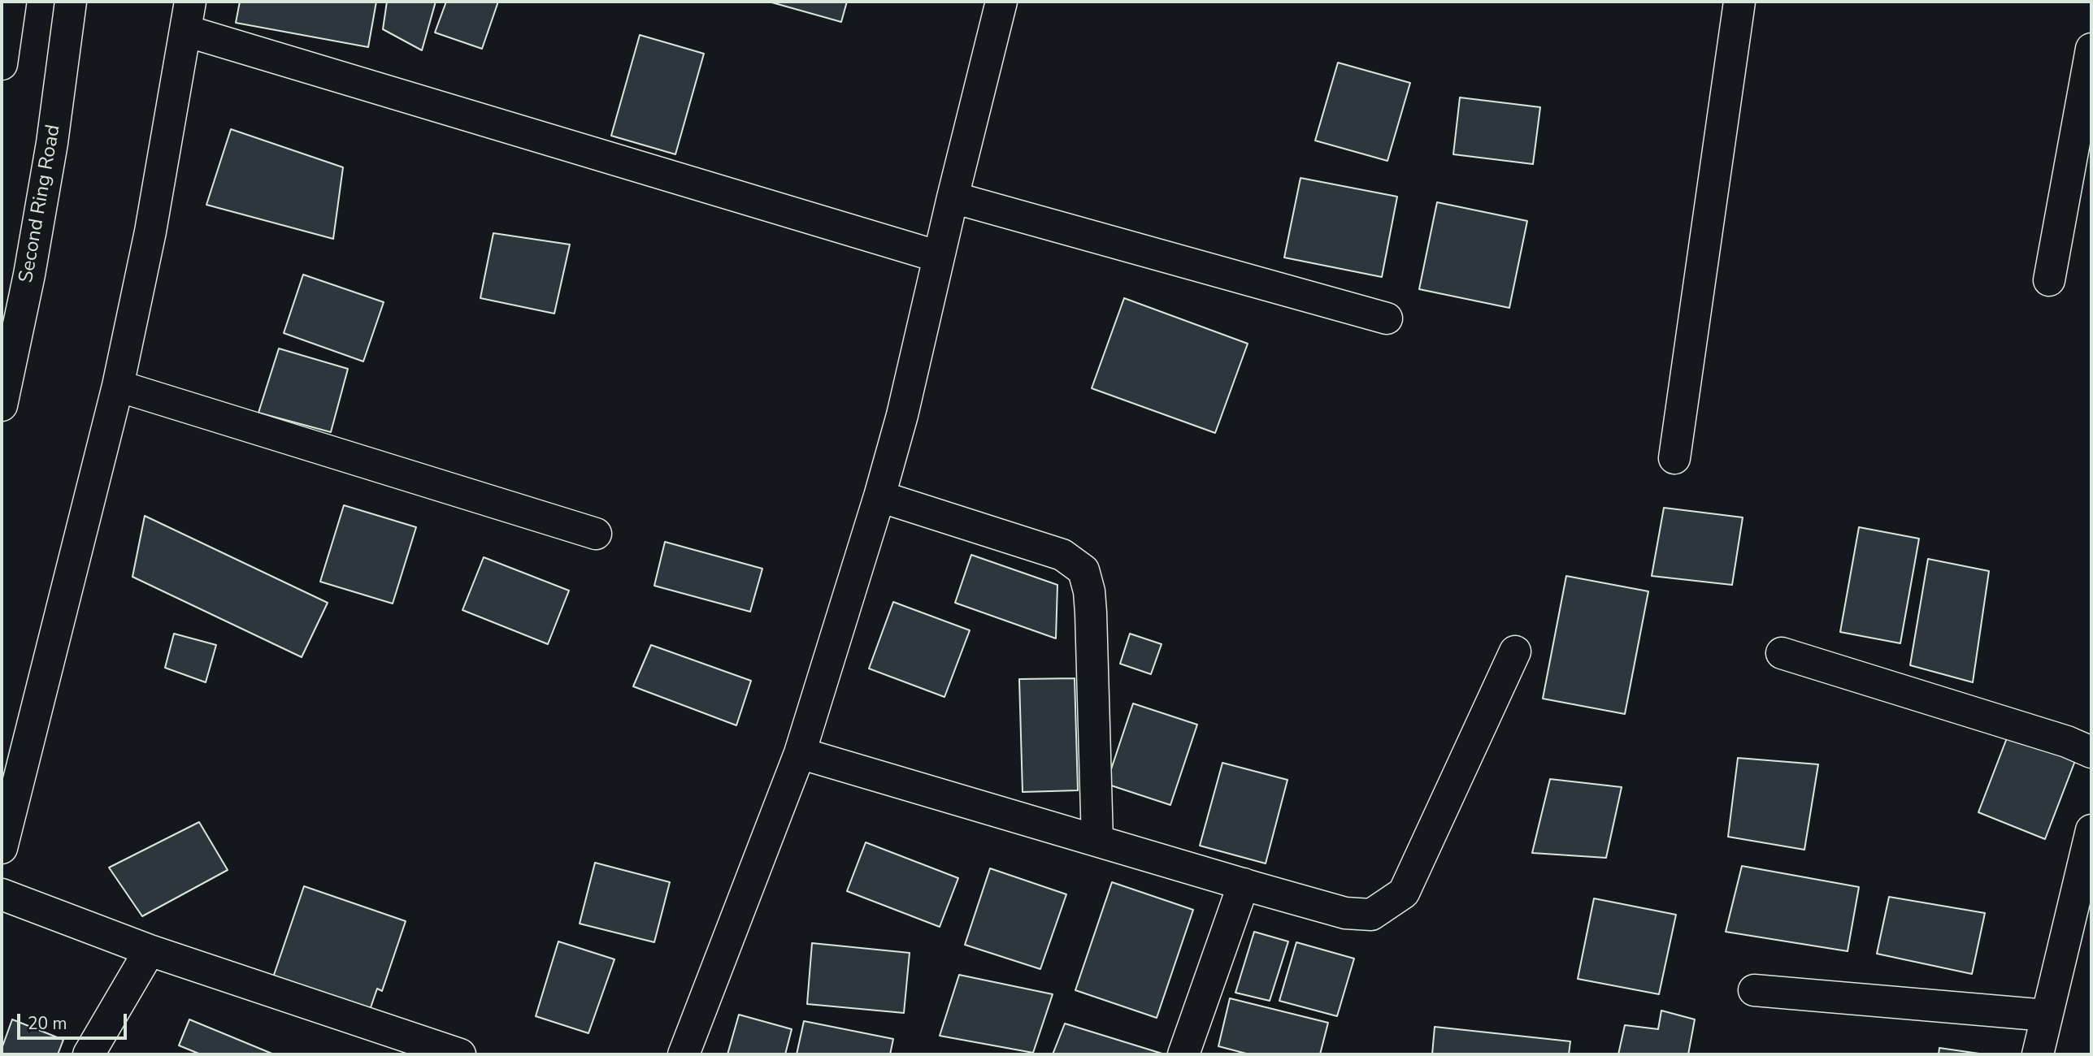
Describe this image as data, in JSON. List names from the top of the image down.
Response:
{
  "streets": {
    "main road": ["Second Ring Road"]
  },
  "scale_bar": "20 m"
}
